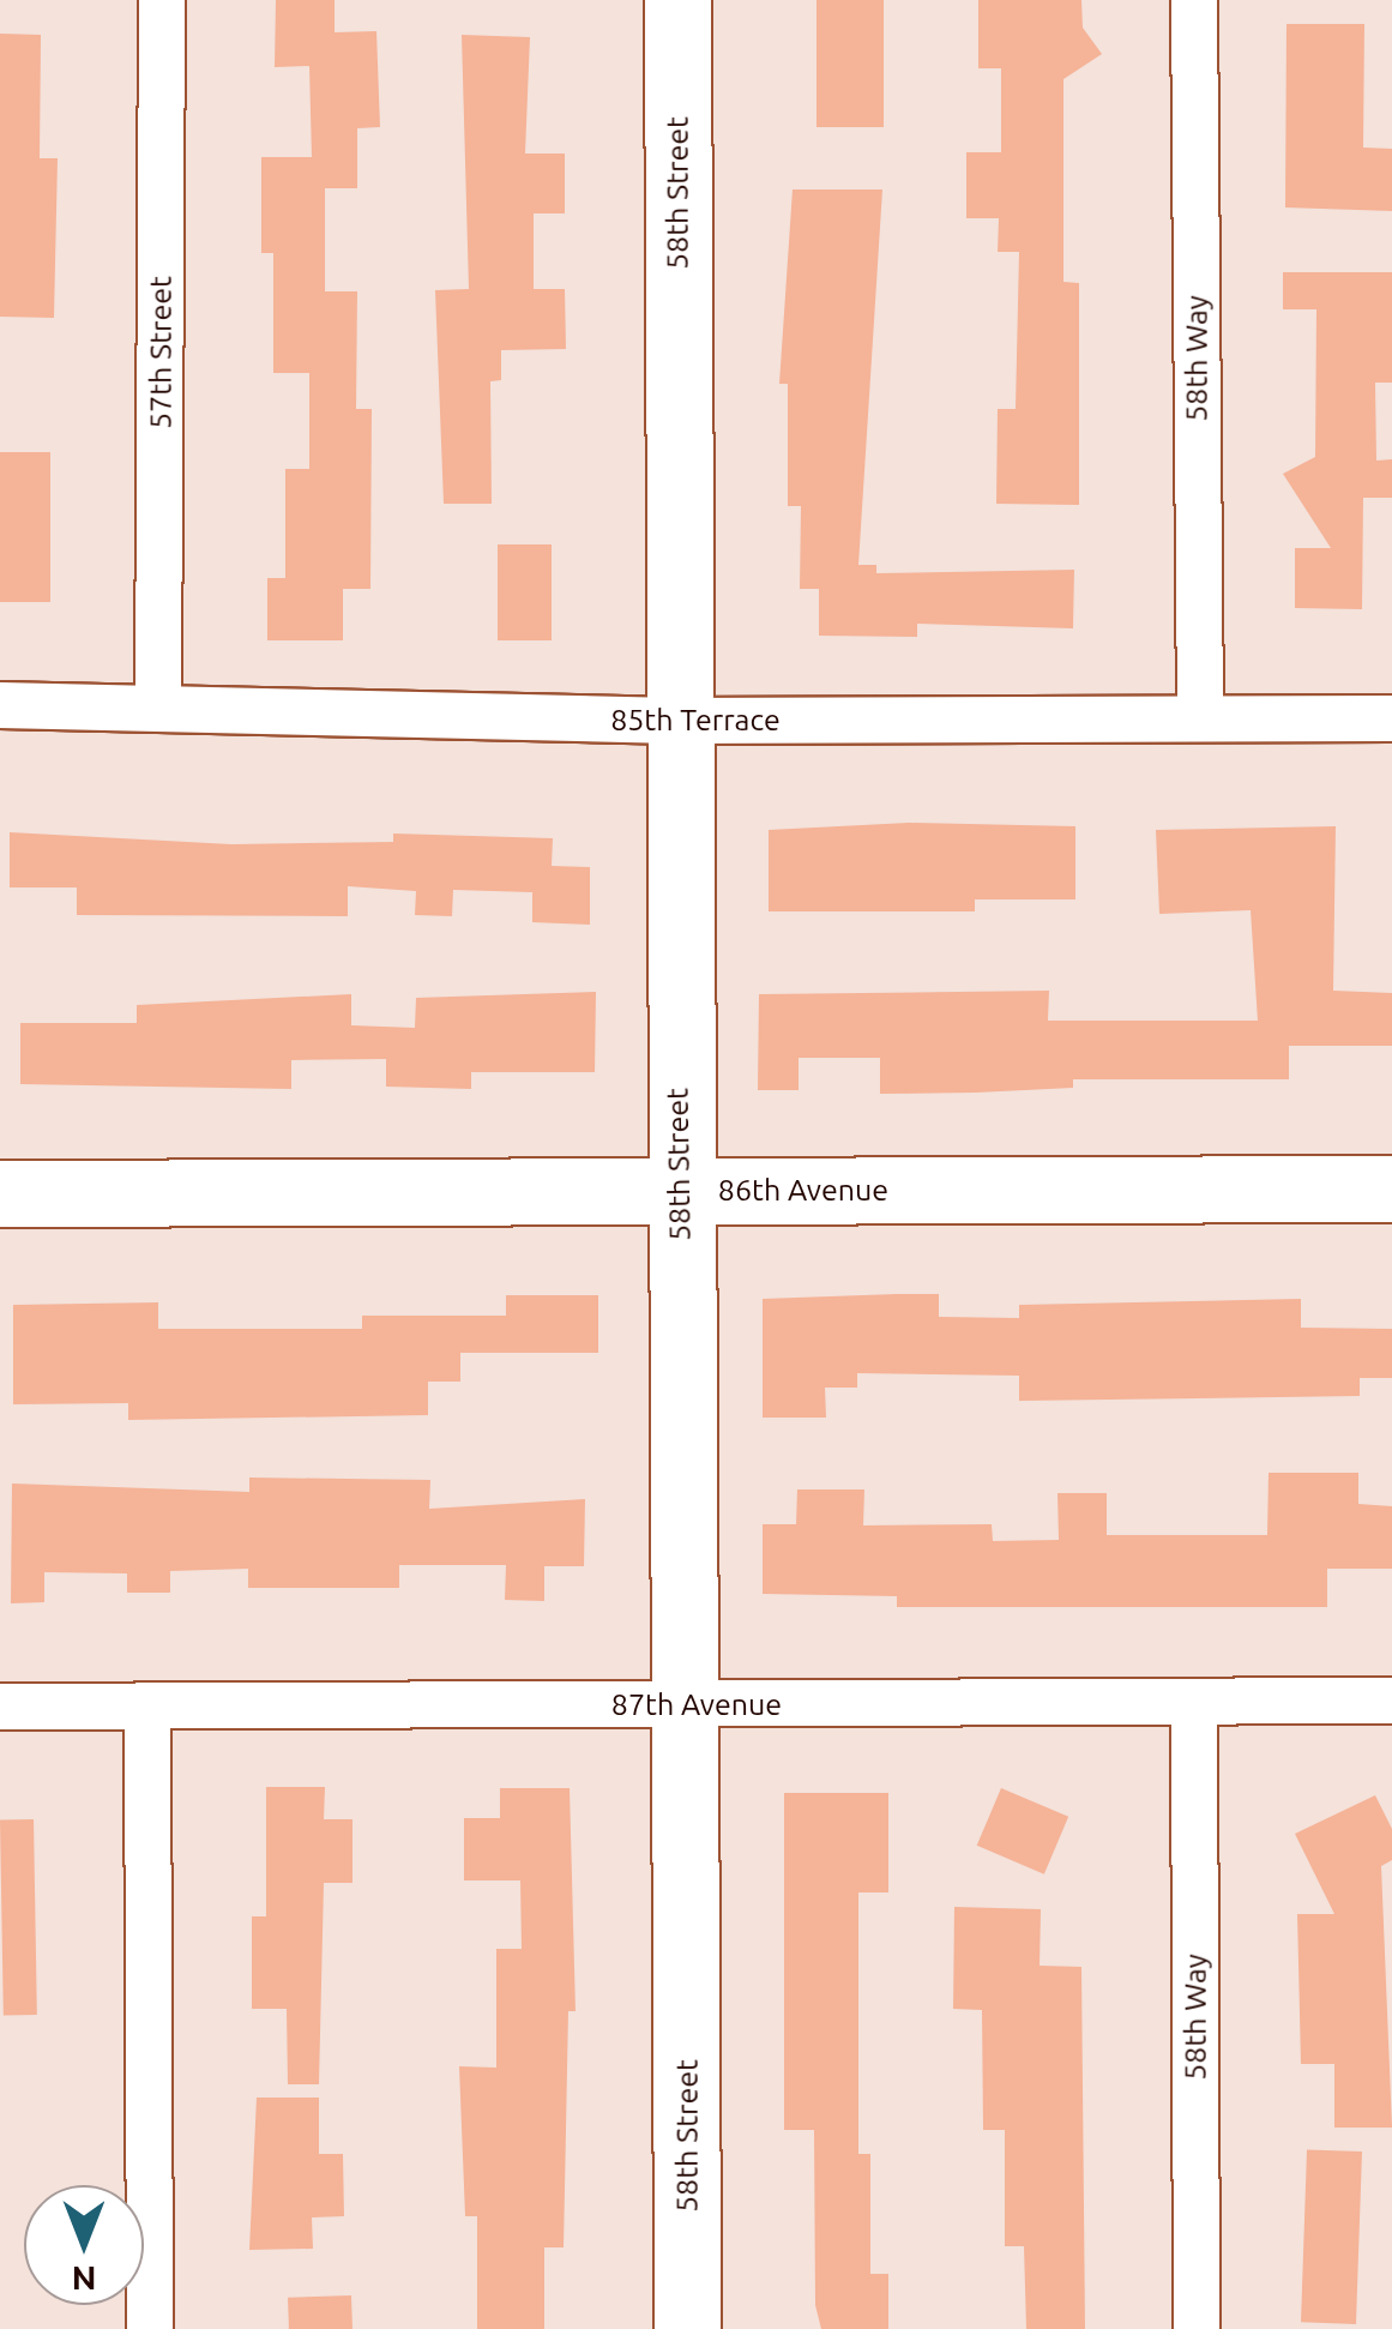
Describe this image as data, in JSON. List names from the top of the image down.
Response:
{
  "streets": {
    "street": [
      "58th Street",
      "57th Street",
      "58th Way",
      "85th Terrace",
      "86th Avenue",
      "87th Avenue"
    ]
  },
  "crossings": [
    ["58th Street", "85th Terrace"],
    ["58th Street", "86th Avenue"],
    ["58th Street", "87th Avenue"],
    ["57th Street", "85th Terrace"],
    ["58th Way", "85th Terrace"],
    ["58th Way", "87th Avenue"]
  ],
  "north": "bottom"
}
